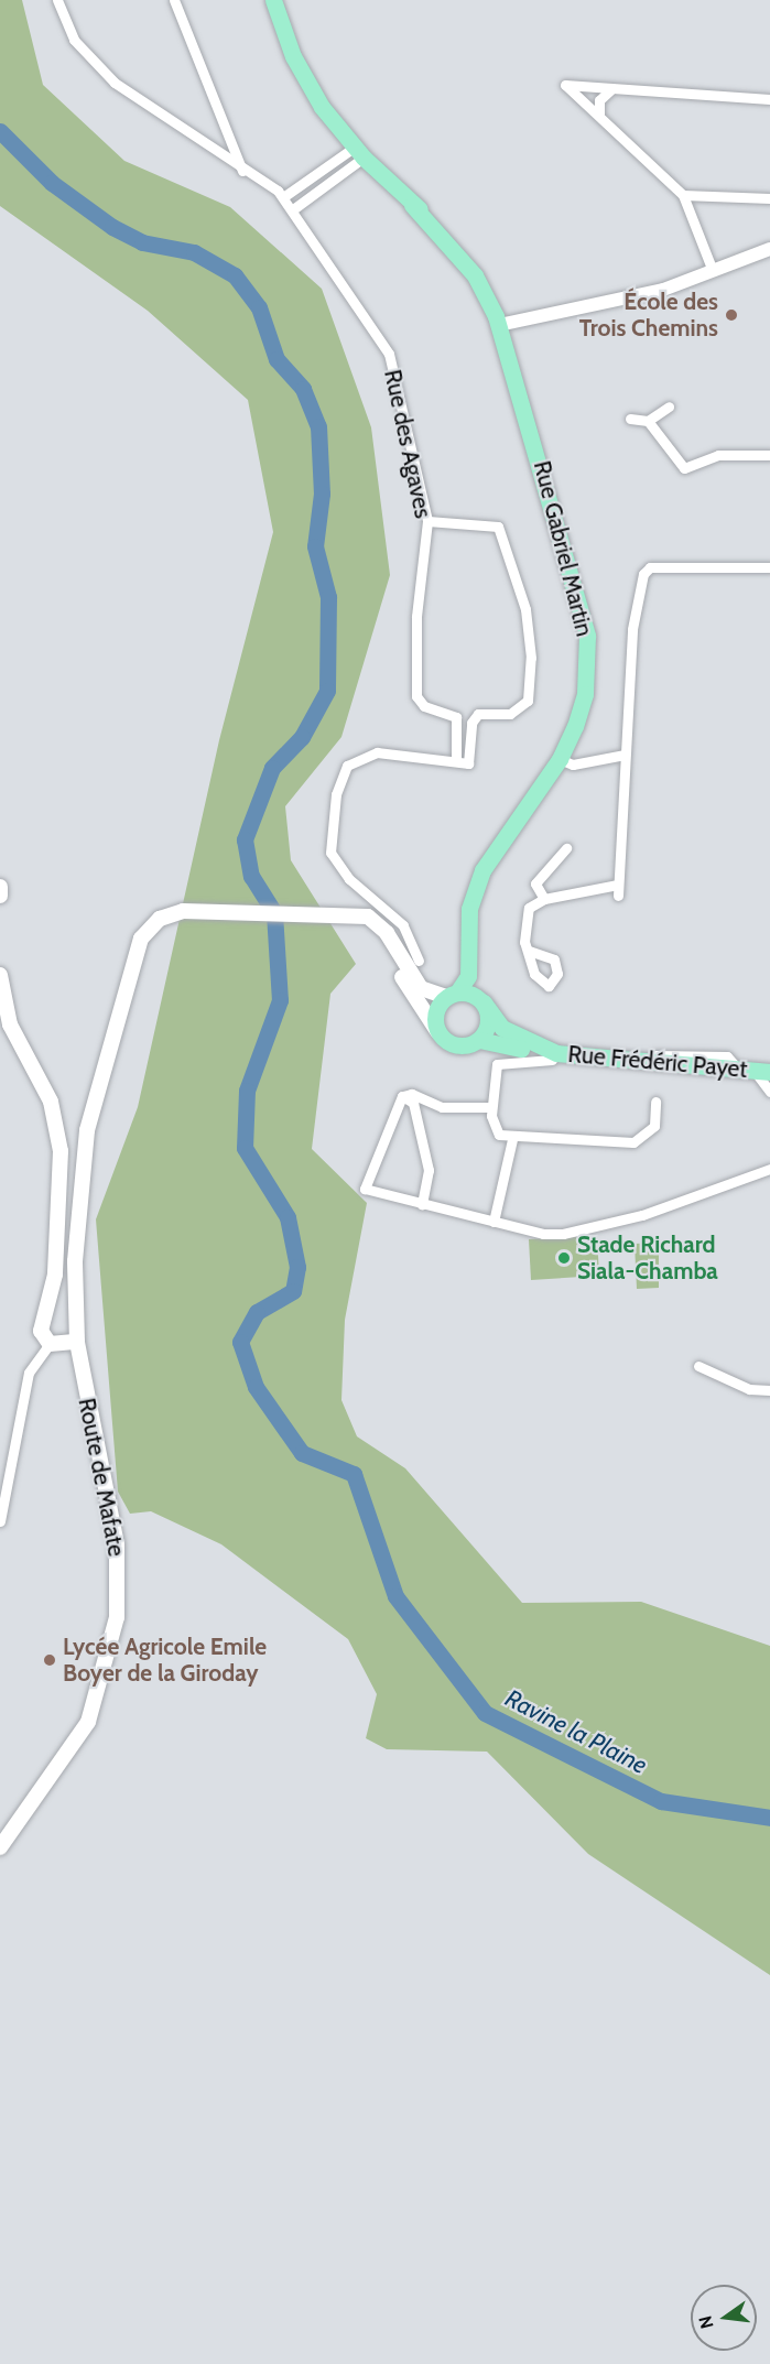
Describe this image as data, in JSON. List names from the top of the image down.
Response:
{
  "streets": {
    "main road": ["Rue Gabriel Martin", "Rue Frédéric Payet", "Route de Mafate"],
    "street": ["Rue des Agaves"]
  },
  "crossings": [
    ["Rue Gabriel Martin", "Rue Frédéric Payet"]
  ],
  "water": ["Ravine la Plaine"],
  "places": ["École des Trois Chemins", "Stade Richard Siala-Chamba", "Lycée Agricole Emile Boyer de la Giroday"],
  "north": "left"
}
